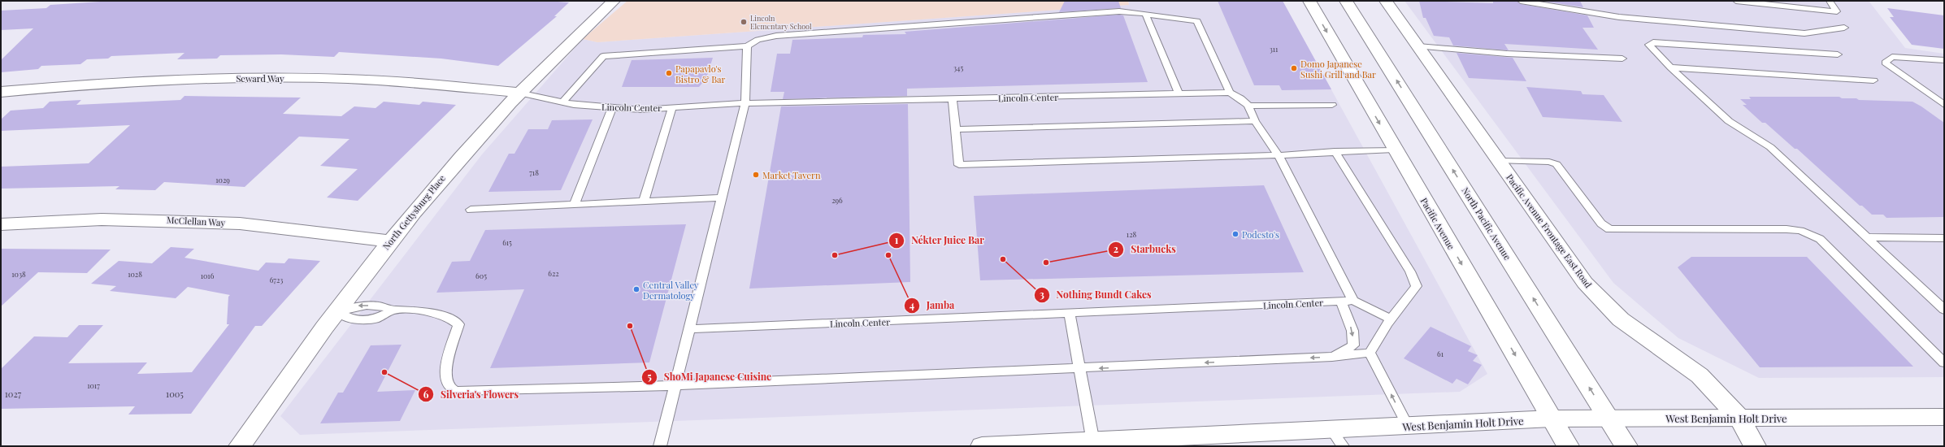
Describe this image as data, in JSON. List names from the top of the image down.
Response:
{
  "streets": {
    "street": [
      "Seward Way",
      "North Gettysburg Place",
      "McClellan Way",
      "Pacific Avenue",
      "North Pacific Avenue",
      "Pacific Avenue Frontage East Road",
      "West Benjamin Holt Drive"
    ],
    "lane": ["Lincoln Center"]
  },
  "crossings": [
    ["Seward Way", "Lincoln Center"],
    ["Seward Way", "North Gettysburg Place"],
    ["Lincoln Center", "North Gettysburg Place"],
    ["North Gettysburg Place", "McClellan Way"],
    ["Pacific Avenue", "West Benjamin Holt Drive"],
    ["North Pacific Avenue", "West Benjamin Holt Drive"],
    ["Pacific Avenue Frontage East Road", "West Benjamin Holt Drive"]
  ],
  "one_way": ["Pacific Avenue", "North Pacific Avenue"],
  "places": [
    "Lincoln Elementary School",
    "Domo Japanese Sushi Grill and Bar",
    "Papapavlo's Bistro & Bar",
    "Market Tavern",
    "Podesto's",
    "Nékter Juice Bar",
    "Jamba",
    "Nothing Bundt Cakes",
    "Starbucks",
    "Central Valley Dermatology",
    "ShoMi Japanese Cuisine",
    "Silveria's Flowers"
  ],
  "house_numbers": [
    "311",
    "345",
    "718",
    "1029",
    "296",
    "128",
    "615",
    "622",
    "1038",
    "1028",
    "1016",
    "605",
    "6723",
    "61",
    "1017",
    "1027",
    "1005"
  ]
}
